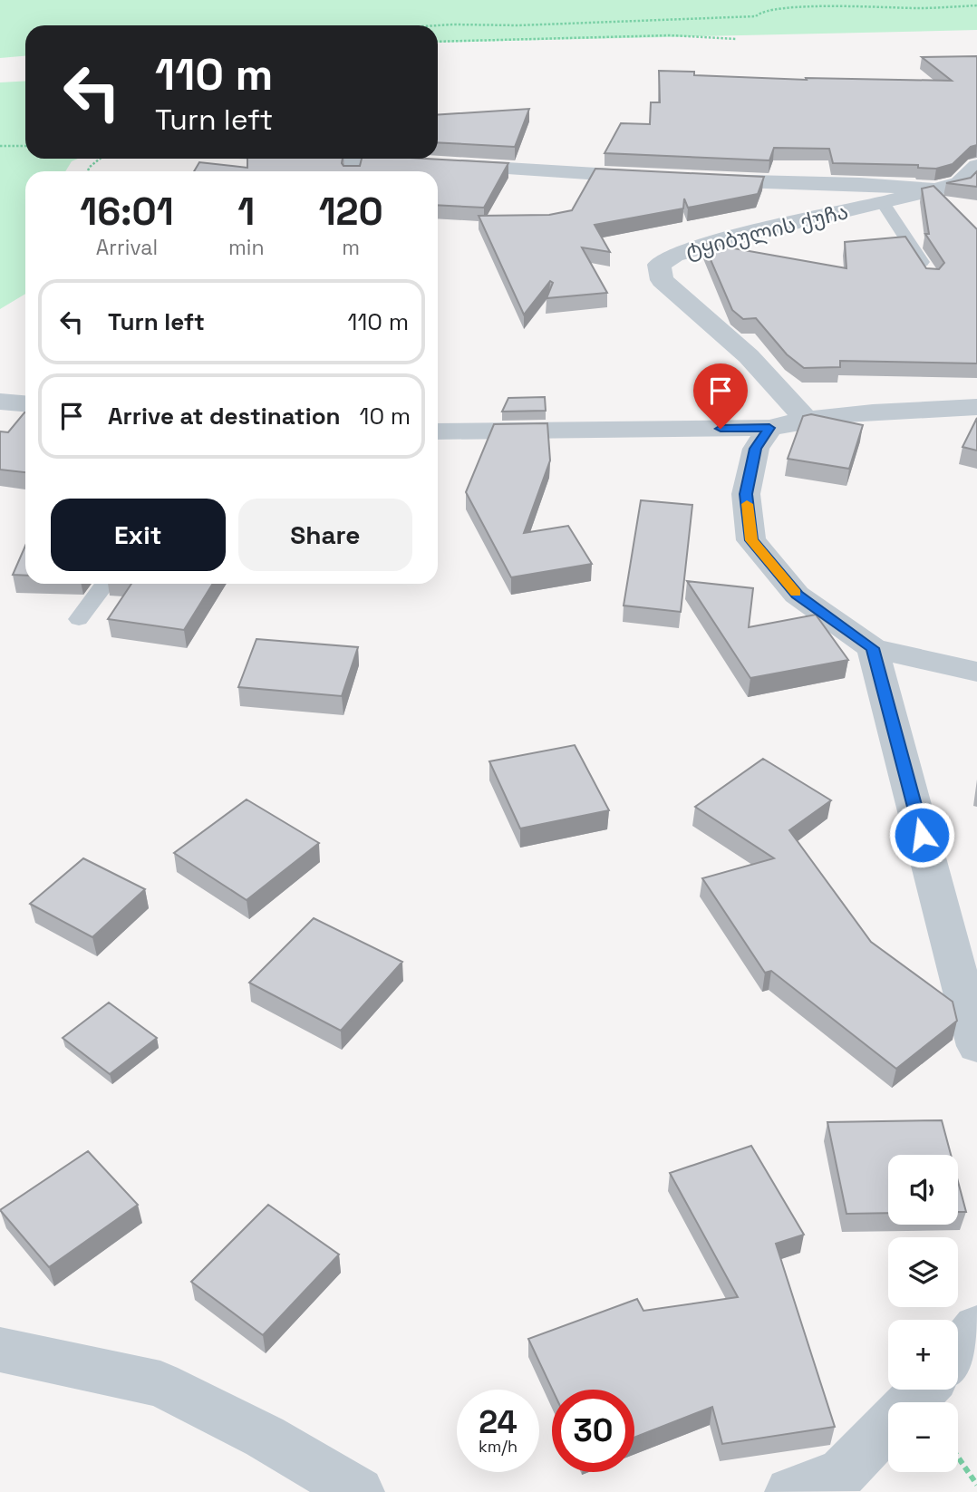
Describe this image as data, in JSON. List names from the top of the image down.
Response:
{
  "streets": {
    "street": ["ტყიბულის ქუჩა"]
  },
  "page": {
    "turn": ["110 m", "Turn left"],
    "eta": [
      "16:01",
      "Arrival",
      "1",
      "min",
      "120",
      "m"
    ],
    "list": [
      {
        "name": "Turn left",
        "value": "110 m"
      },
      {
        "name": "Arrive at destination",
        "value": "10 m"
      }
    ],
    "buttons": ["Exit", "Share"],
    "map_buttons": ["+", "−"],
    "speed": "24 km/h",
    "limit": "30"
  }
}
